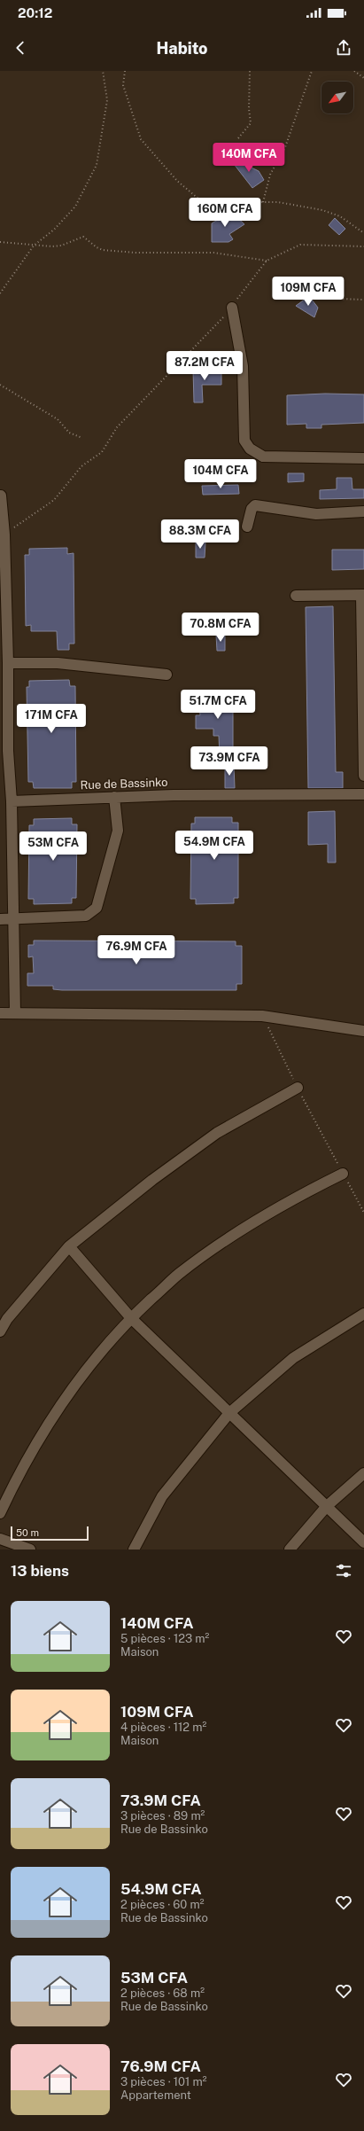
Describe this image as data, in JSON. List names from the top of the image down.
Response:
{
  "streets": {
    "street": ["Rue de Bassinko"]
  },
  "scale_bar": "50 m",
  "north": "bottom left",
  "page": {
    "status": "20:12",
    "header": "Habito",
    "price": [
      "140M CFA",
      "160M CFA",
      "109M CFA",
      "87.2M CFA",
      "104M CFA",
      "88.3M CFA",
      "70.8M CFA",
      "51.7M CFA",
      "171M CFA",
      "73.9M CFA",
      "54.9M CFA",
      "53M CFA",
      "76.9M CFA"
    ],
    "scale": "50 m",
    "heading": "13 biens",
    "list": [
      {
        "name": "140M CFA",
        "note": "5 pièces · 123 m² · Maison"
      },
      {
        "name": "109M CFA",
        "note": "4 pièces · 112 m² · Maison"
      },
      {
        "name": "73.9M CFA",
        "note": "3 pièces · 89 m² · Rue de Bassinko"
      },
      {
        "name": "54.9M CFA",
        "note": "2 pièces · 60 m² · Rue de Bassinko"
      },
      {
        "name": "53M CFA",
        "note": "2 pièces · 68 m² · Rue de Bassinko"
      },
      {
        "name": "76.9M CFA",
        "note": "3 pièces · 101 m² · Appartement"
      }
    ]
  }
}
